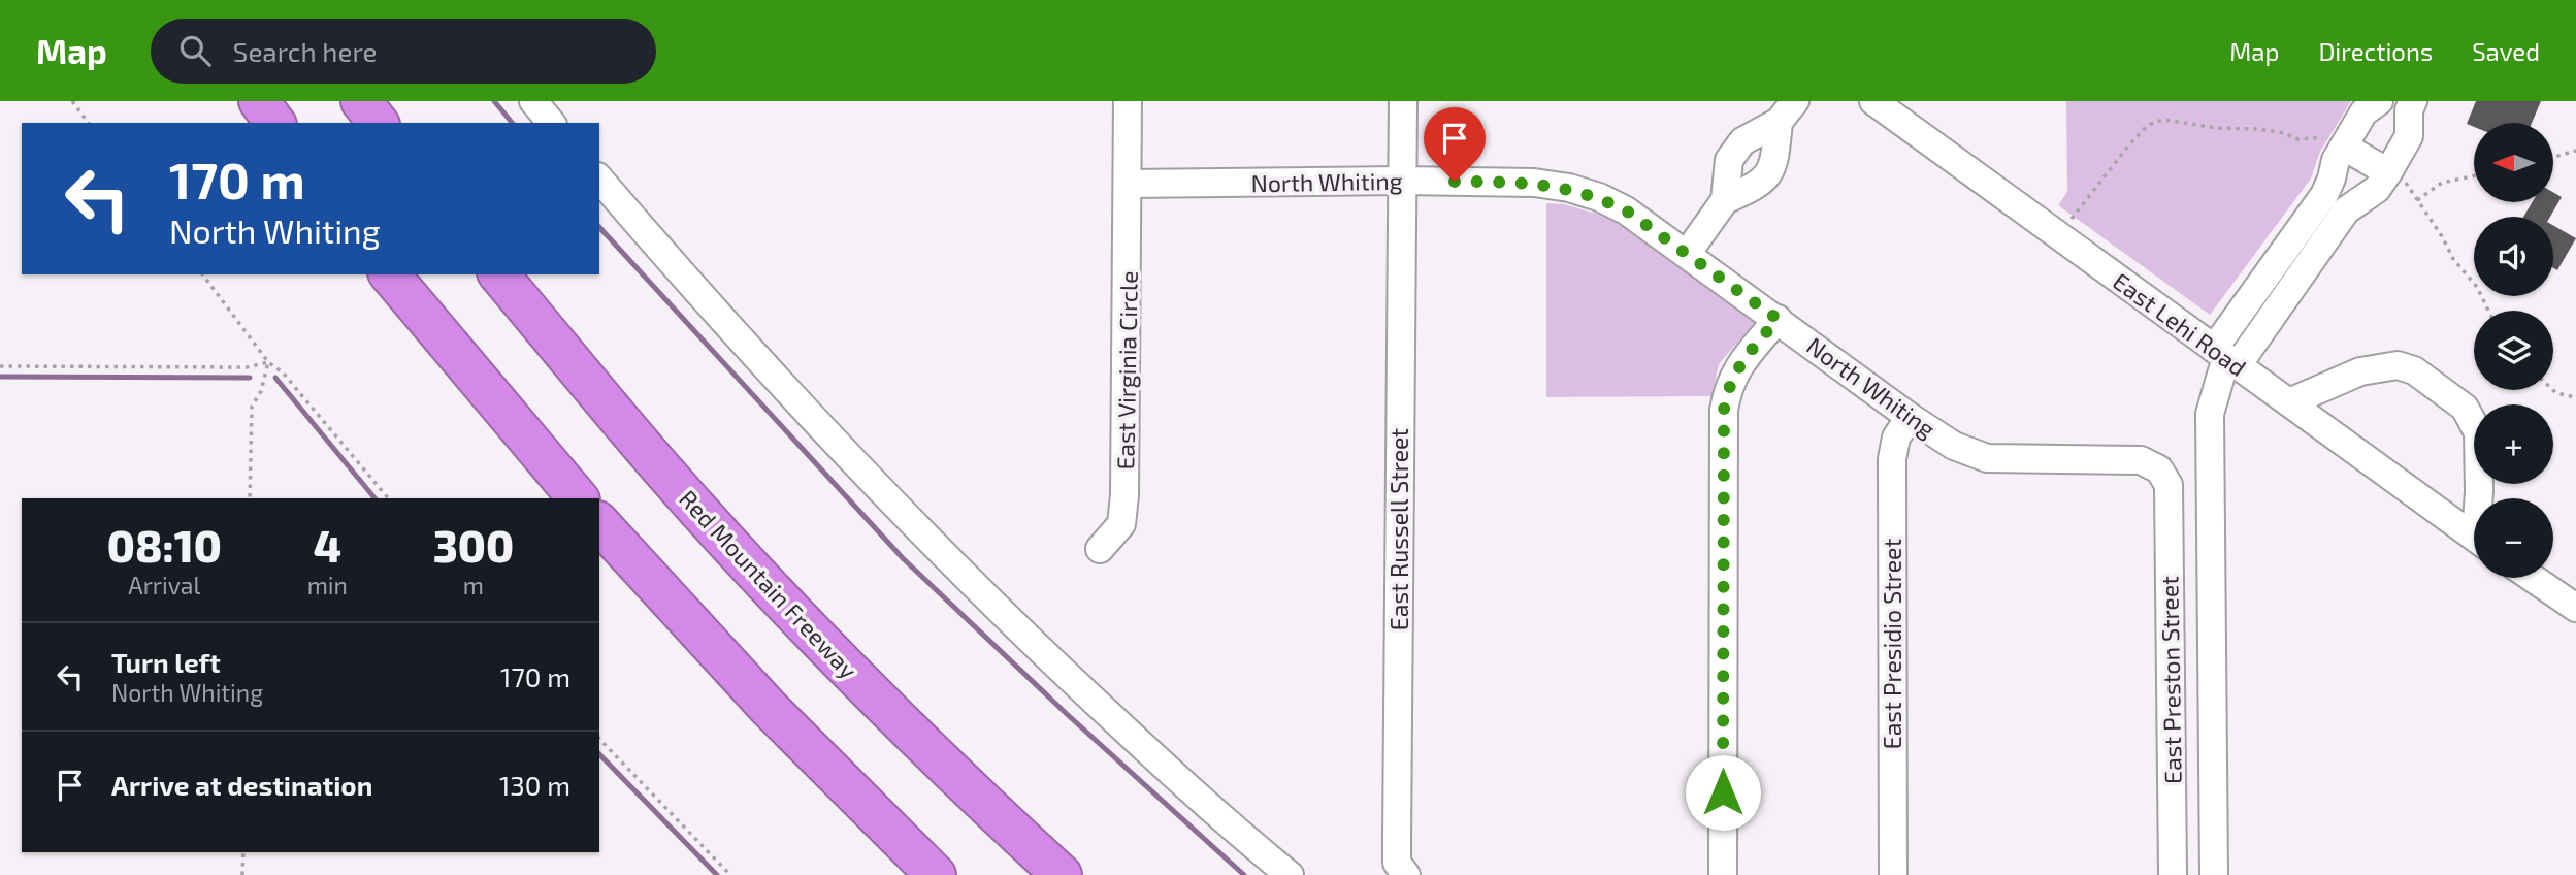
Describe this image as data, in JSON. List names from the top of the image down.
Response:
{
  "streets": {
    "highway": ["Red Mountain Freeway"],
    "street": [
      "North Whiting",
      "East Lehi Road",
      "East Virginia Circle",
      "East Russell Street",
      "East Presidio Street",
      "East Preston Street"
    ]
  },
  "crossings": [
    ["North Whiting", "East Virginia Circle"],
    ["North Whiting", "East Russell Street"],
    ["North Whiting", "East Presidio Street"],
    ["North Whiting", "East Preston Street"]
  ],
  "north": "left",
  "page": {
    "header": "Map",
    "search": "Search here",
    "nav": ["Map", "Directions", "Saved"],
    "map_buttons": ["+", "−"],
    "turn": ["170 m", "North Whiting"],
    "eta": [
      "08:10",
      "Arrival",
      "4",
      "min",
      "300",
      "m"
    ],
    "list": [
      {
        "name": "Turn left",
        "note": "North Whiting",
        "value": "170 m"
      },
      {
        "name": "Arrive at destination",
        "value": "130 m"
      }
    ]
  }
}
